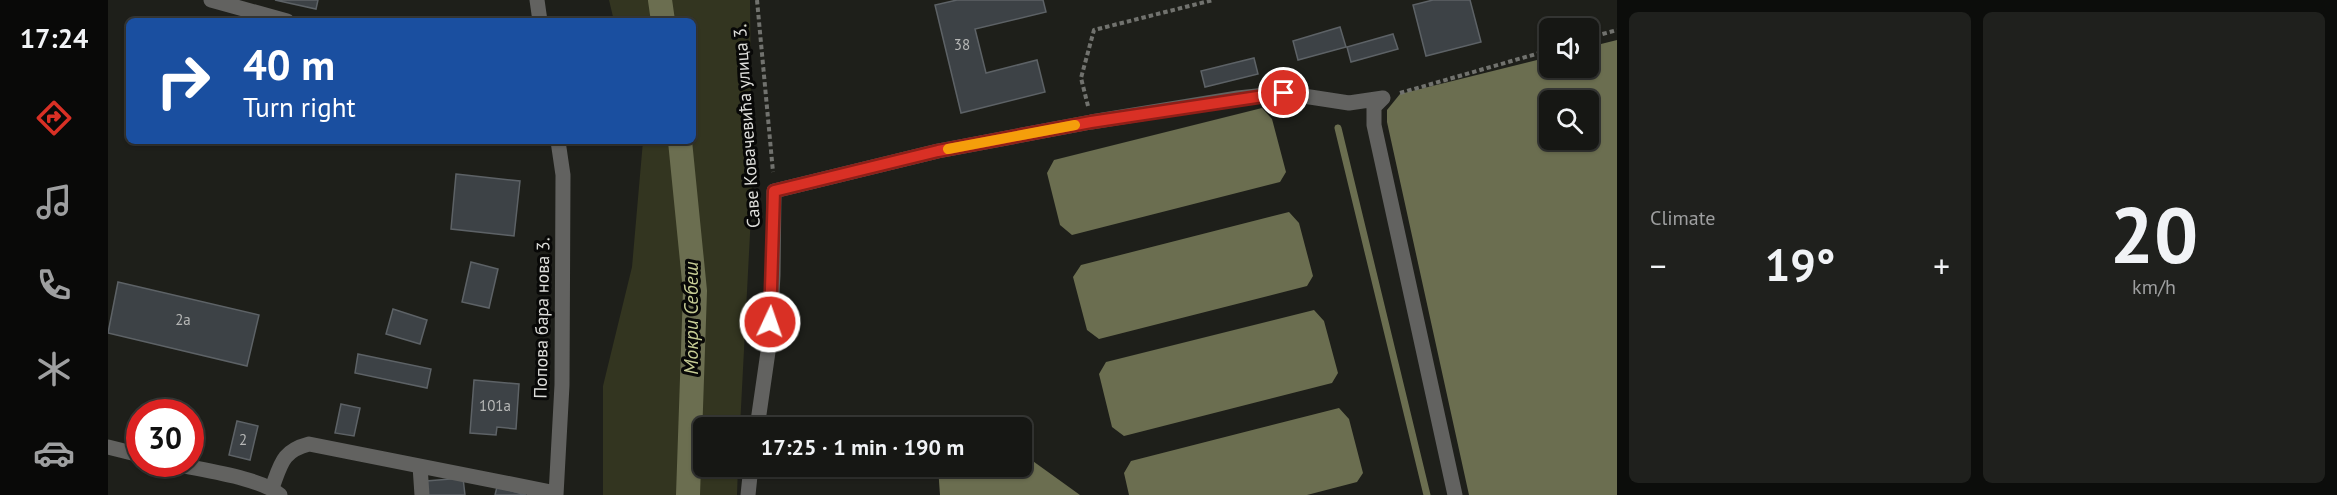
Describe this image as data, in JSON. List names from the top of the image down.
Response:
{
  "streets": {
    "street": ["Саве Ковачевића улица 3.", "Попова бара нова 3."]
  },
  "water": ["Мокри Себеш"],
  "house_numbers": [
    "38",
    "2a",
    "101a",
    "2"
  ],
  "page": {
    "tabs": "17:24",
    "tile": [
      "Climate",
      ["20", "km/h"]
    ],
    "turn": ["40 m", "Turn right"],
    "heat": ["−", "19°", "+"],
    "limit": "30",
    "trip": "17:25 · 1 min · 190 m"
  }
}
